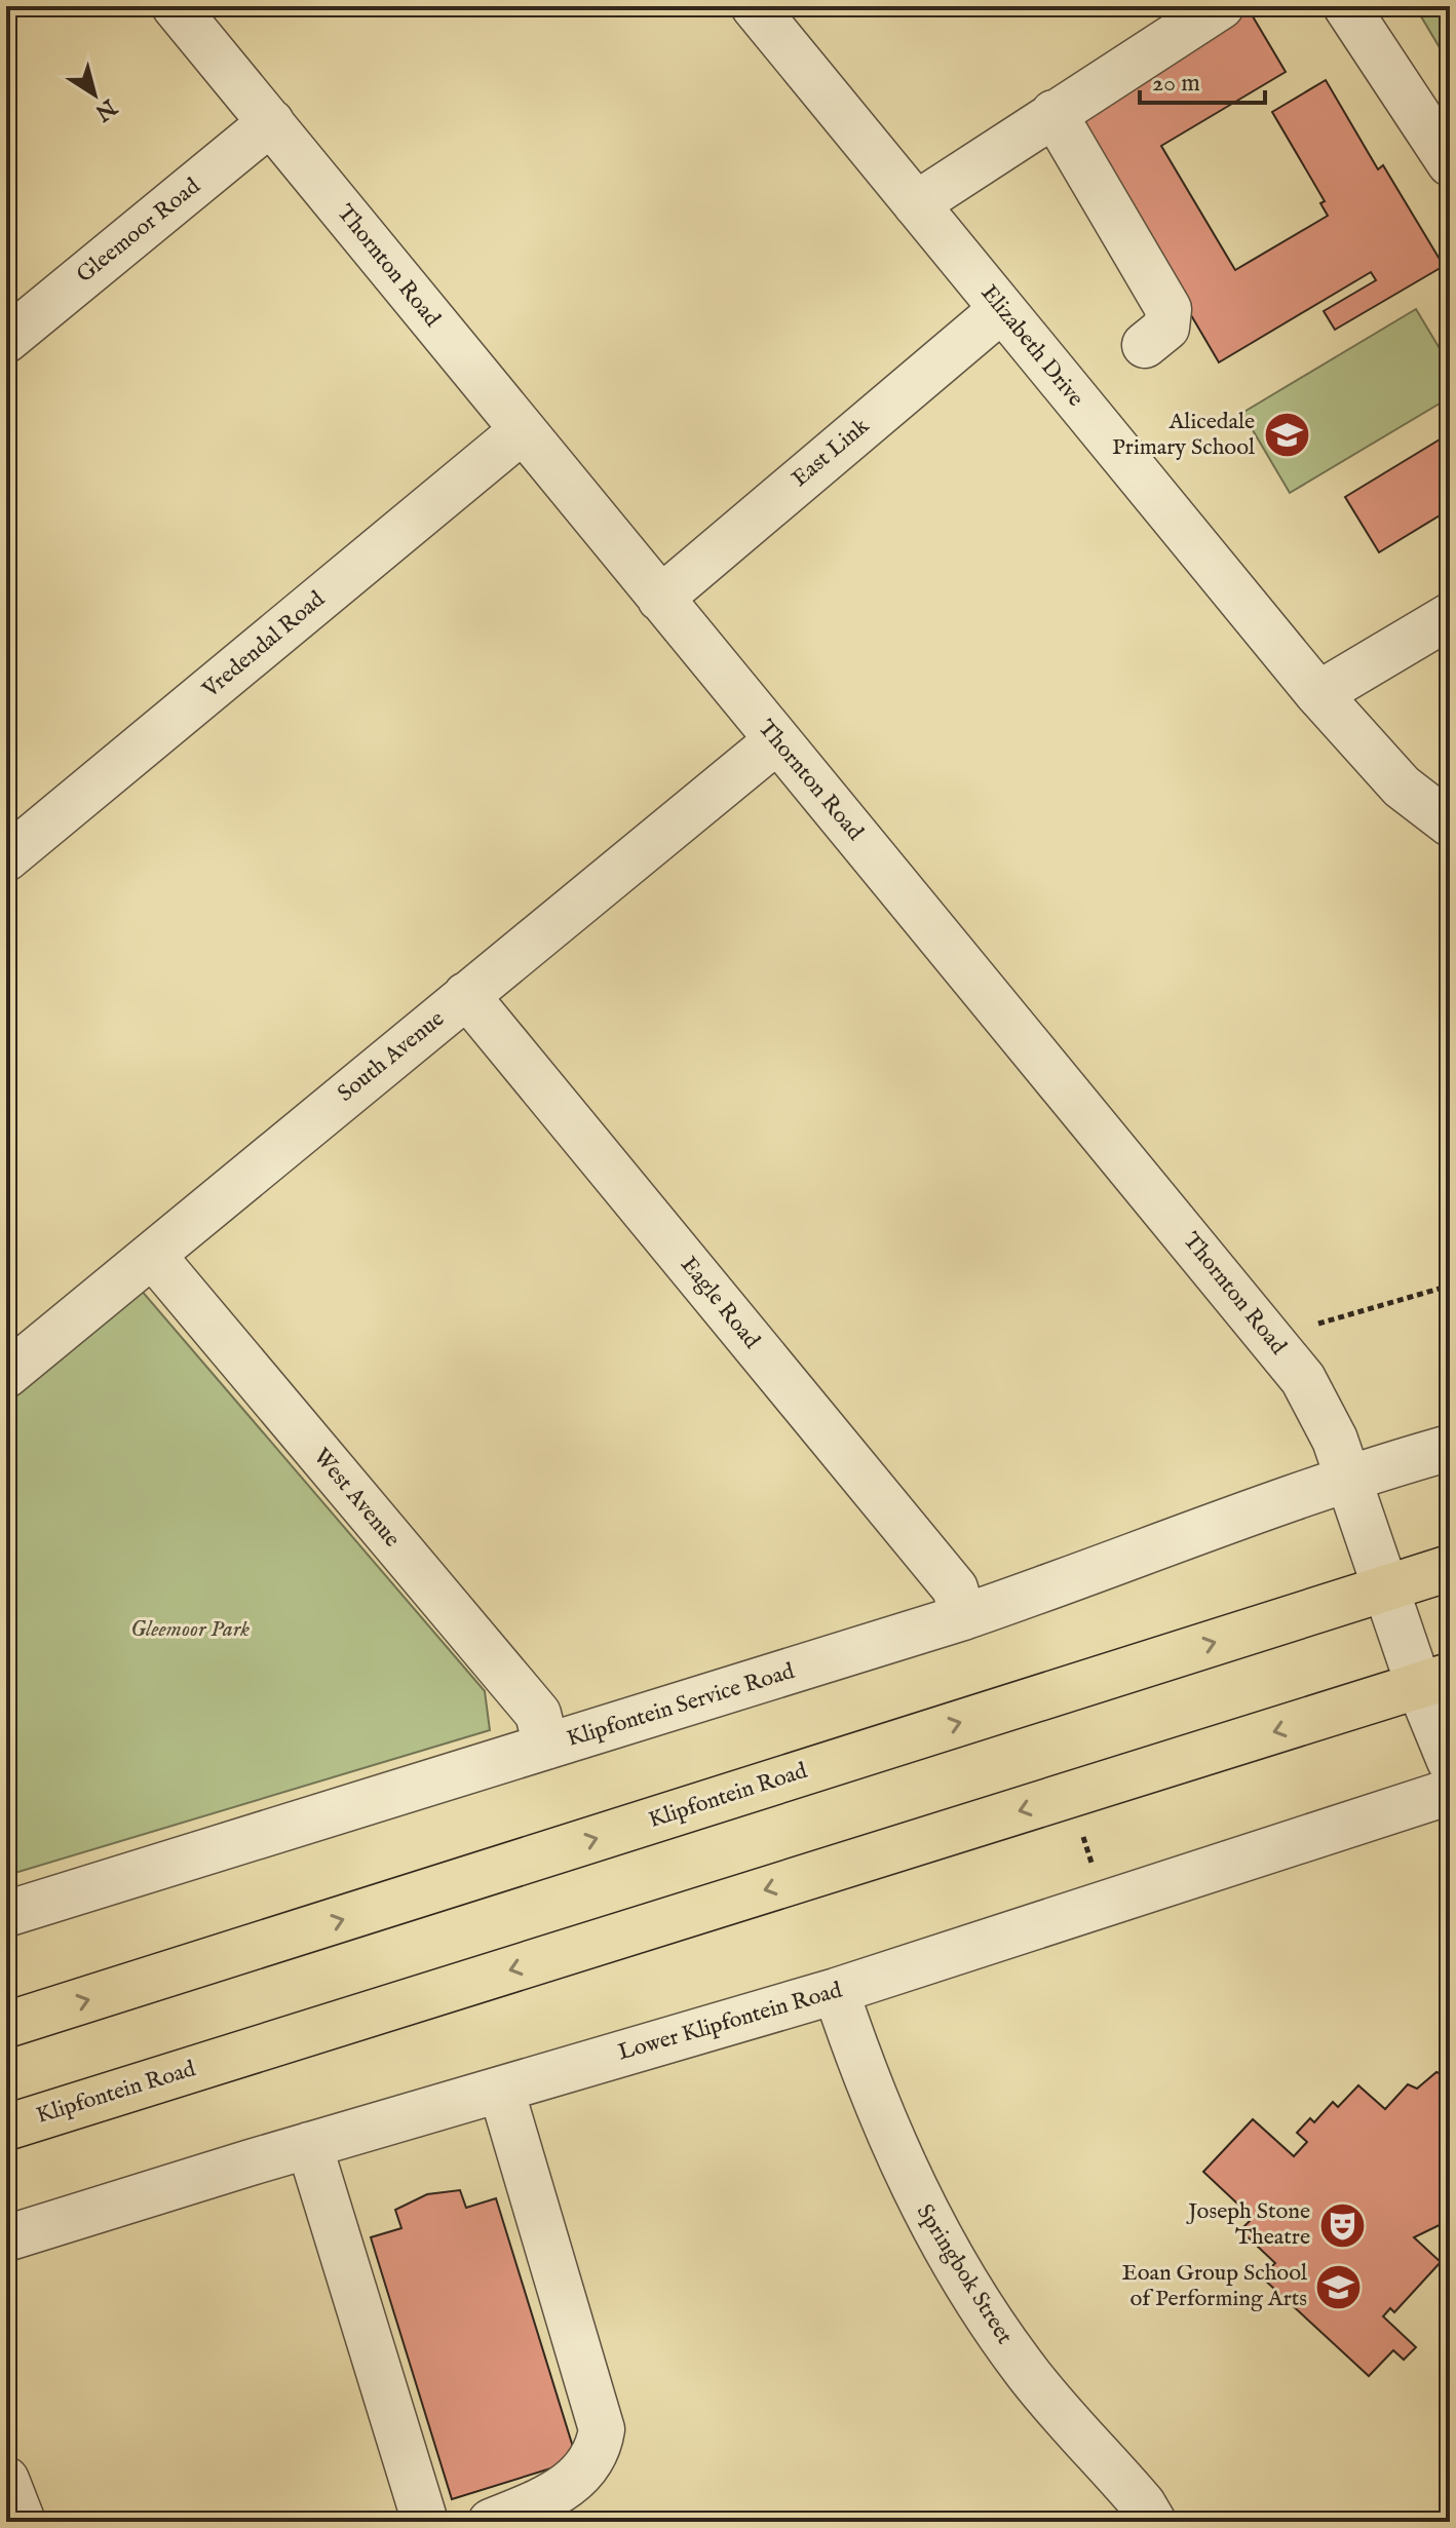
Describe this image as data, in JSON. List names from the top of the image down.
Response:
{
  "streets": {
    "main road": ["Klipfontein Road"],
    "street": [
      "Gleemoor Road",
      "Thornton Road",
      "Elizabeth Drive",
      "East Link",
      "Vredendal Road",
      "South Avenue",
      "Eagle Road",
      "West Avenue",
      "Klipfontein Service Road",
      "Lower Klipfontein Road",
      "Springbok Street"
    ]
  },
  "crossings": [
    ["Gleemoor Road", "Thornton Road"],
    ["Thornton Road", "East Link"],
    ["Thornton Road", "Vredendal Road"],
    ["Thornton Road", "South Avenue"],
    ["Thornton Road", "Klipfontein Service Road"],
    ["Thornton Road", "Klipfontein Road"],
    ["Elizabeth Drive", "East Link"],
    ["South Avenue", "Eagle Road"],
    ["South Avenue", "West Avenue"],
    ["Eagle Road", "Klipfontein Service Road"],
    ["West Avenue", "Klipfontein Service Road"],
    ["Lower Klipfontein Road", "Springbok Street"]
  ],
  "parks": ["Gleemoor Park"],
  "places": {
    "school or university": ["Alicedale Primary School", "Eoan Group School of Performing Arts"],
    "theatre": ["Joseph Stone Theatre"]
  },
  "scale_bar": "20 m",
  "north": "bottom right"
}
